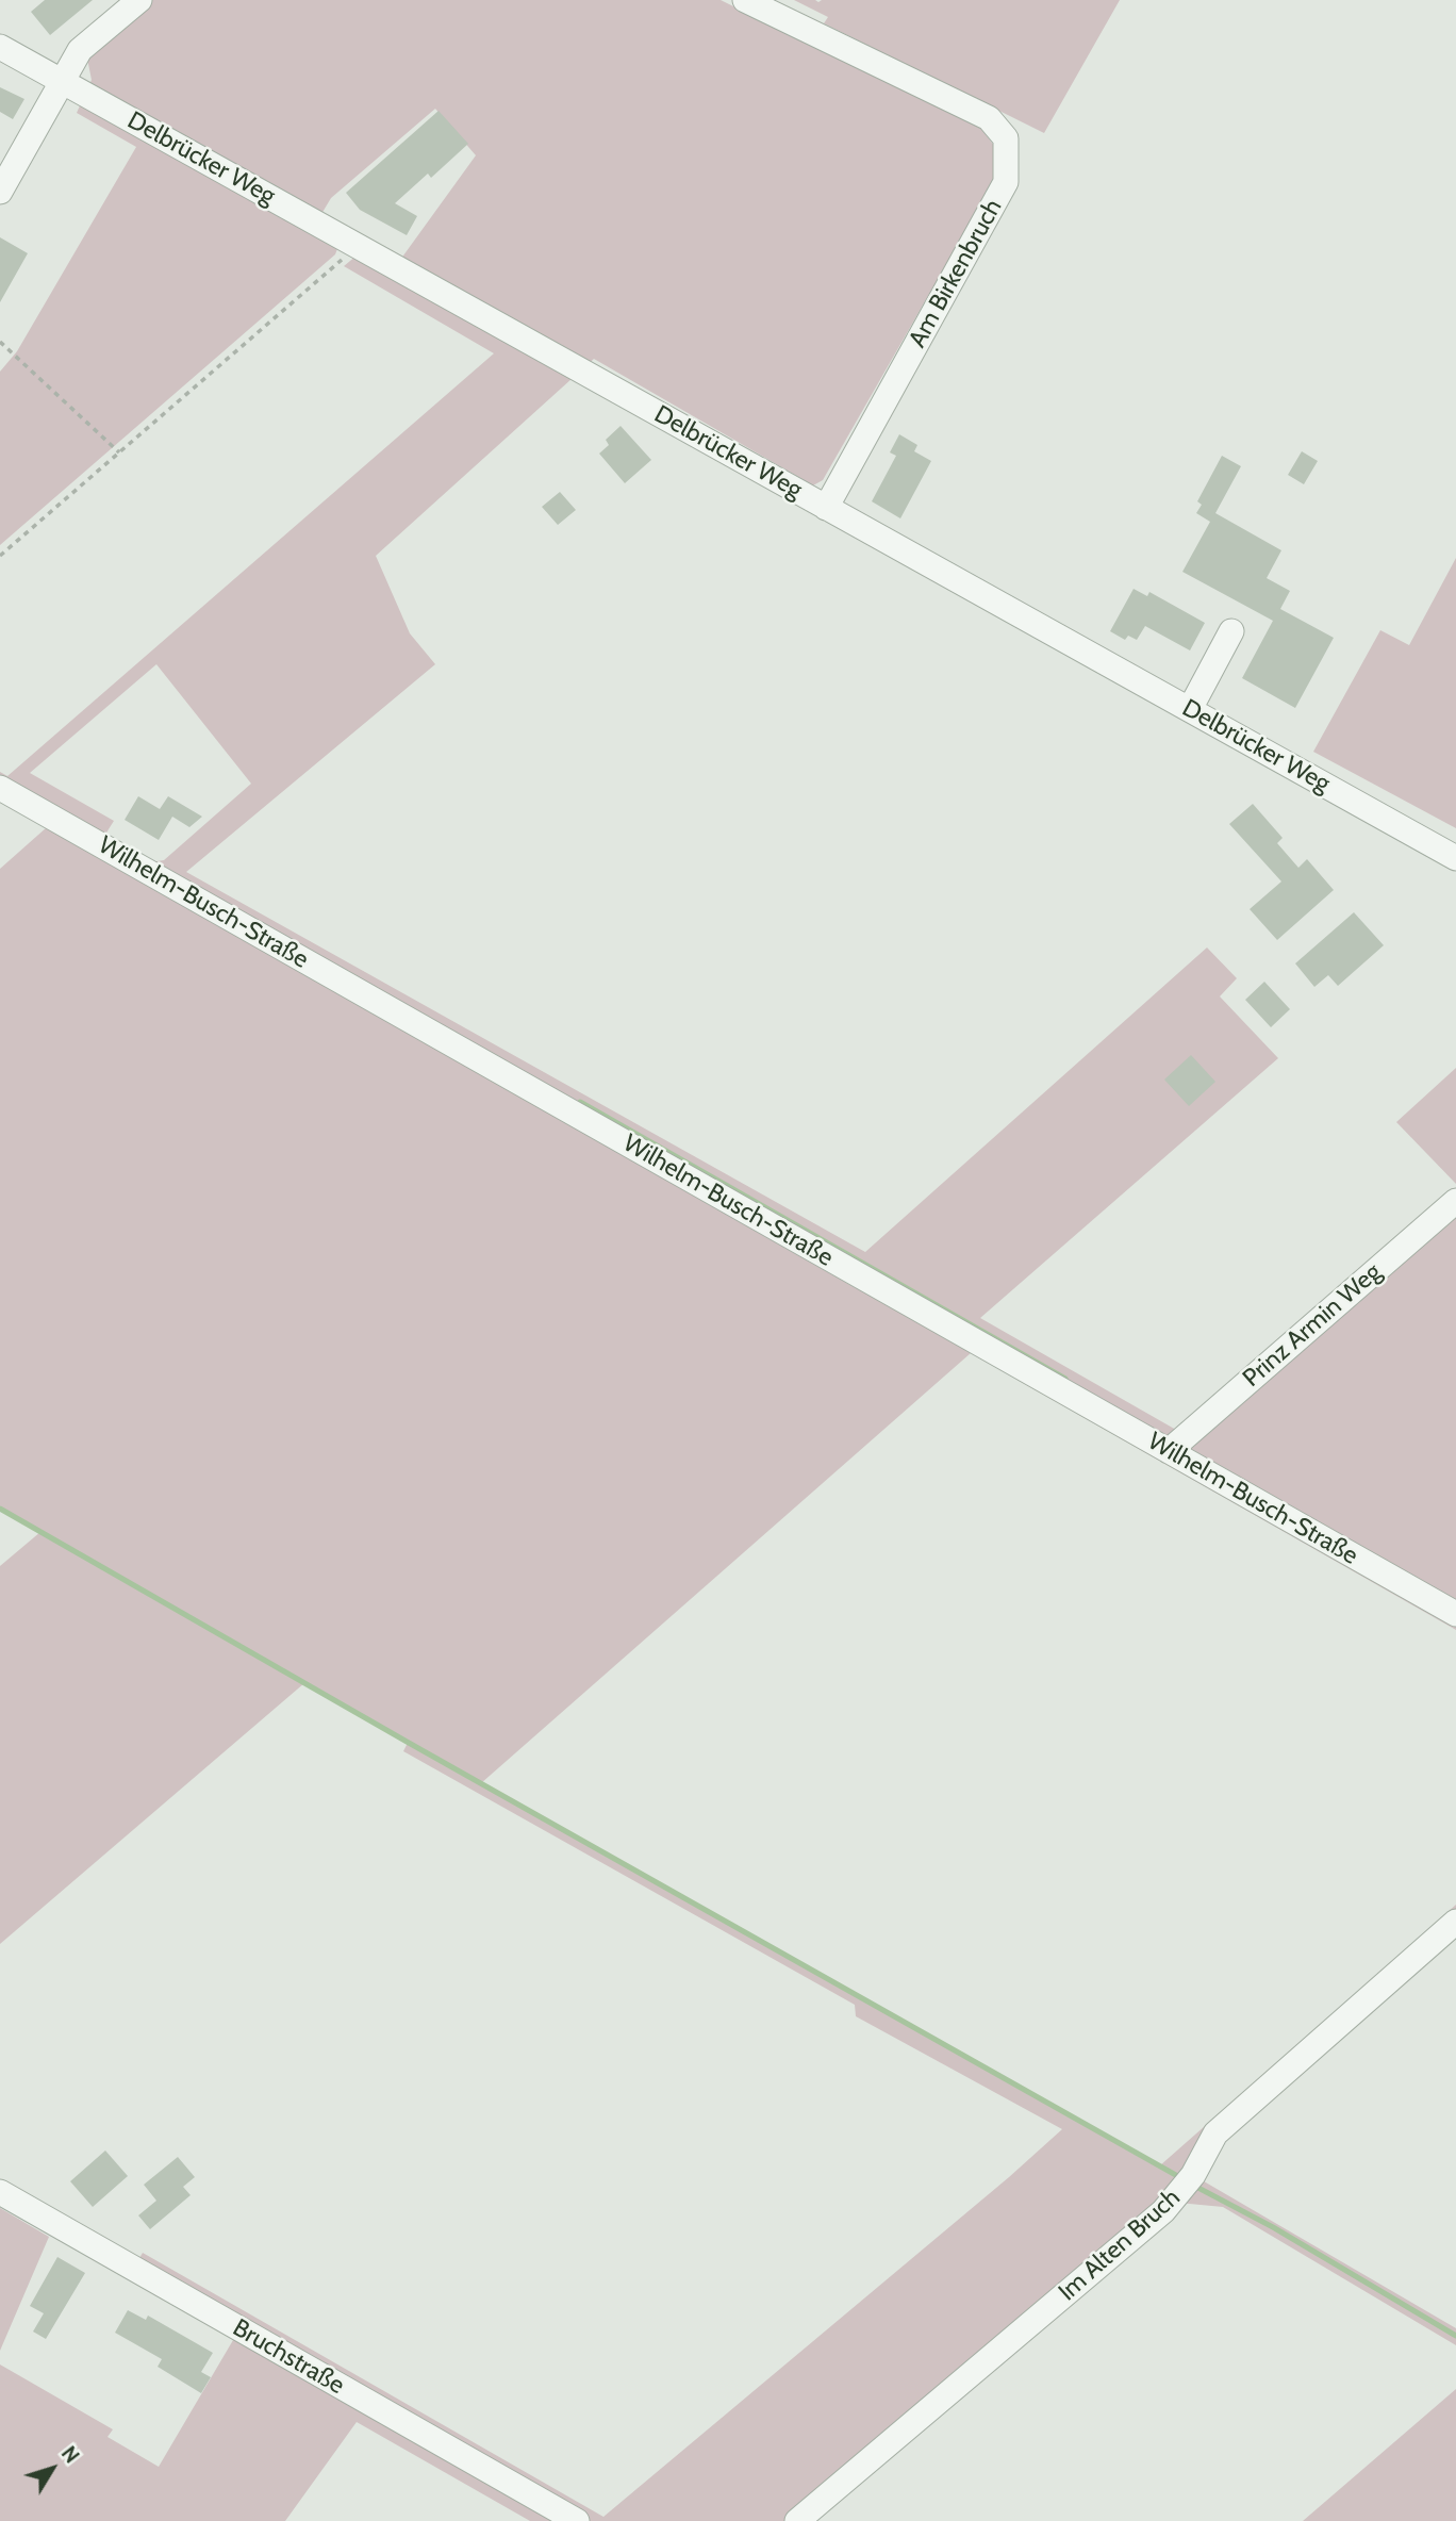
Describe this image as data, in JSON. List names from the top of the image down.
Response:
{
  "streets": {
    "street": [
      "Delbrücker Weg",
      "Am Birkenbruch",
      "Wilhelm-Busch-Straße",
      "Prinz Armin Weg",
      "Im Alten Bruch",
      "Bruchstraße"
    ]
  },
  "crossings": [
    ["Delbrücker Weg", "Am Birkenbruch"],
    ["Wilhelm-Busch-Straße", "Prinz Armin Weg"]
  ],
  "north": "top right"
}
